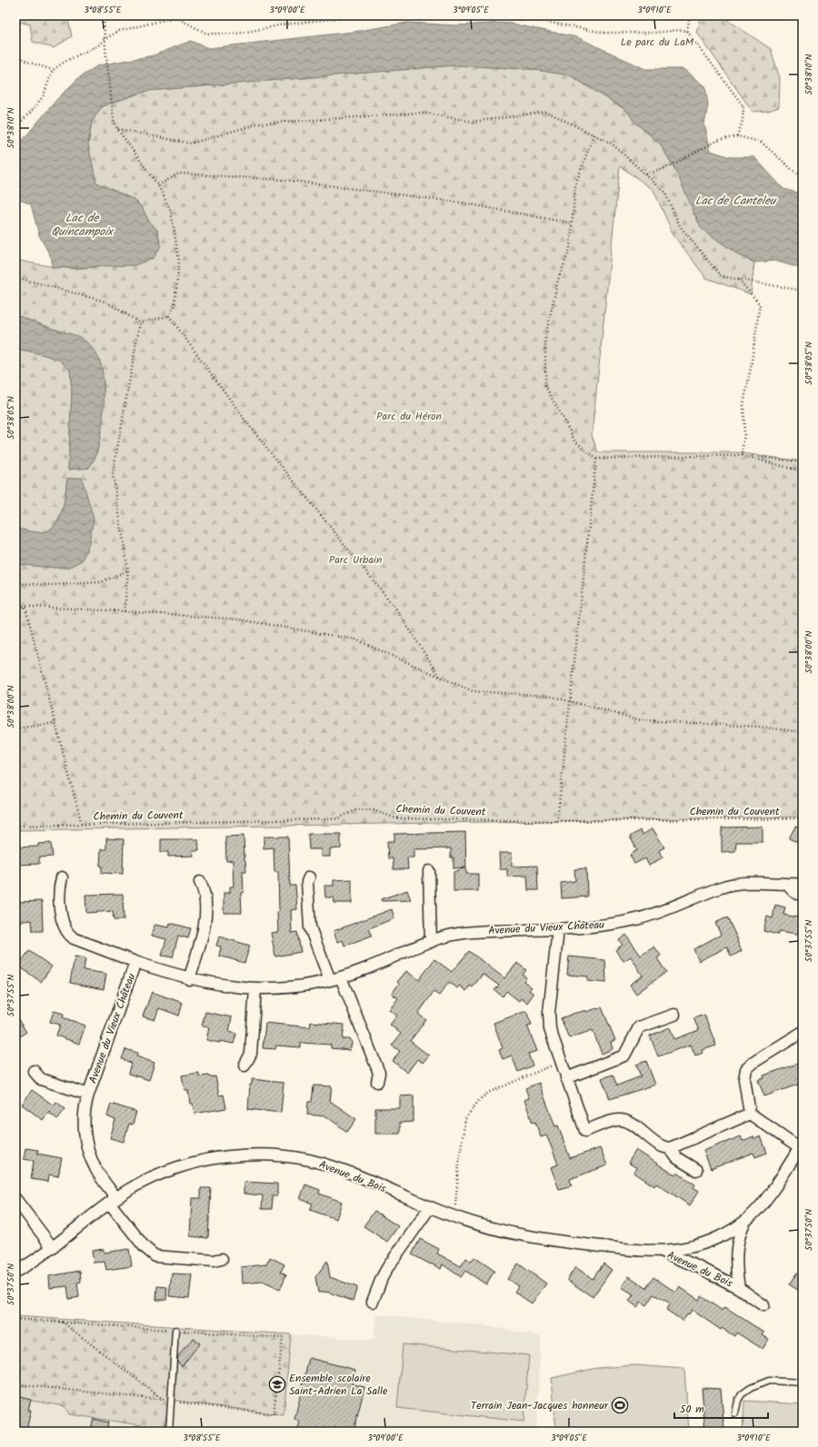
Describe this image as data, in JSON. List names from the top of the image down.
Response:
{
  "streets": {
    "street": ["Avenue du Vieux Château", "Avenue du Bois"],
    "path": ["Chemin du Couvent"]
  },
  "crossings": [
    ["Avenue du Vieux Château", "Avenue du Bois"]
  ],
  "water": ["Lac de Canteleu", "Lac de Quincampoix"],
  "parks": ["Le parc du LaM", "Parc du Héron", "Parc Urbain"],
  "places": {
    "school or university": ["Ensemble scolaire Saint-Adrien La Salle"],
    "sports": ["Terrain Jean-Jacques honneur"]
  },
  "scale_bar": "50 m",
  "coordinates": [
    "3°08'55\"E",
    "3°09'00\"E",
    "3°09'05\"E",
    "3°09'10\"E",
    "50°38'10\"N",
    "50°38'05\"N",
    "50°38'00\"N",
    "50°37'55\"N",
    "50°37'50\"N"
  ]
}
